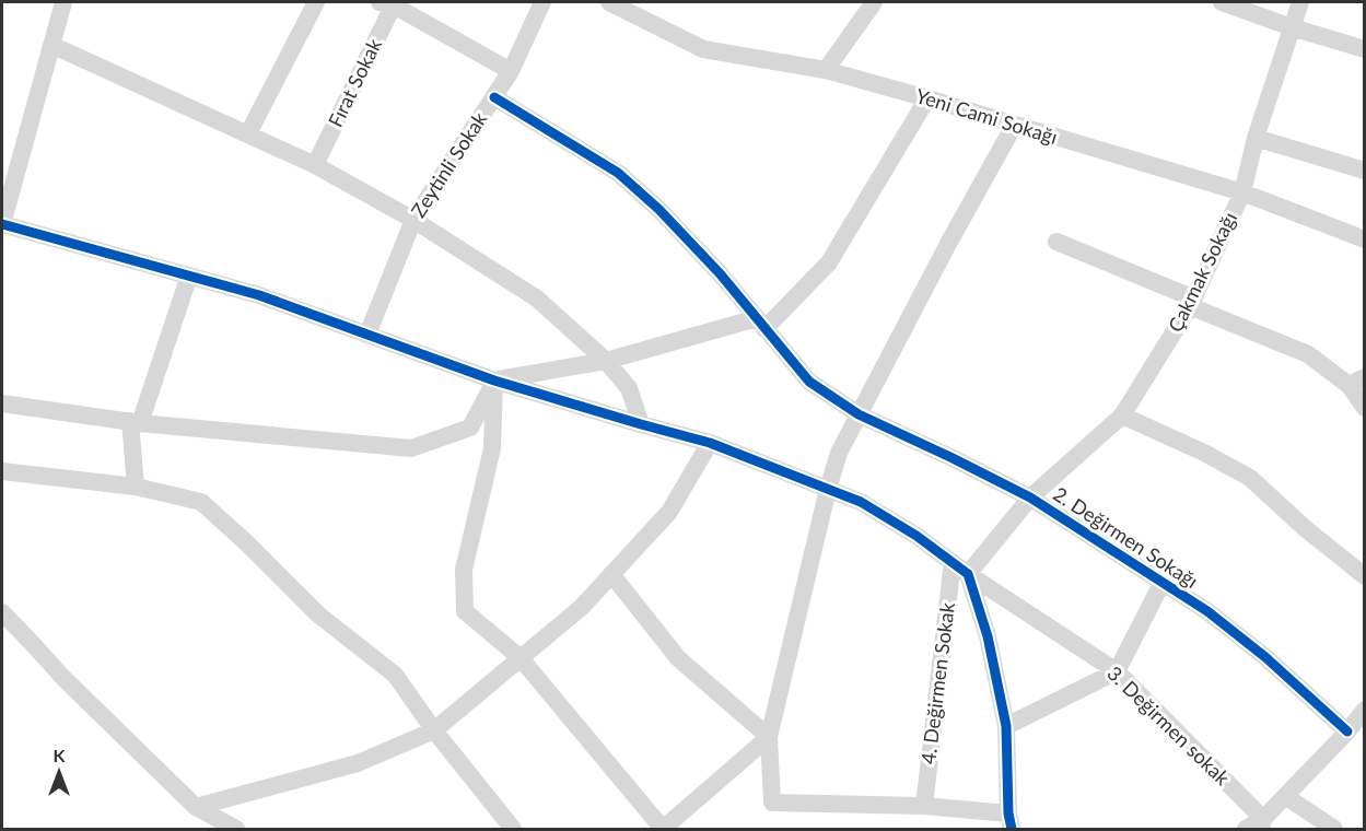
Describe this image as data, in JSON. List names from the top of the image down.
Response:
{
  "streets": {
    "street": [
      "Fırat Sokak",
      "Yeni Cami Sokağı",
      "Zeytinli Sokak",
      "Çakmak Sokağı",
      "2. Değirmen Sokağı",
      "4. Değirmen Sokak",
      "3. Değirmen sokak"
    ]
  },
  "crossings": [
    ["Yeni Cami Sokağı", "Çakmak Sokağı"],
    ["Zeytinli Sokak", "2. Değirmen Sokağı"],
    ["Zeytinli Sokak", "3. Değirmen sokak"],
    ["Çakmak Sokağı", "2. Değirmen Sokağı"],
    ["Çakmak Sokağı", "3. Değirmen sokak"],
    ["4. Değirmen Sokak", "3. Değirmen sokak"]
  ],
  "north": "top"
}
